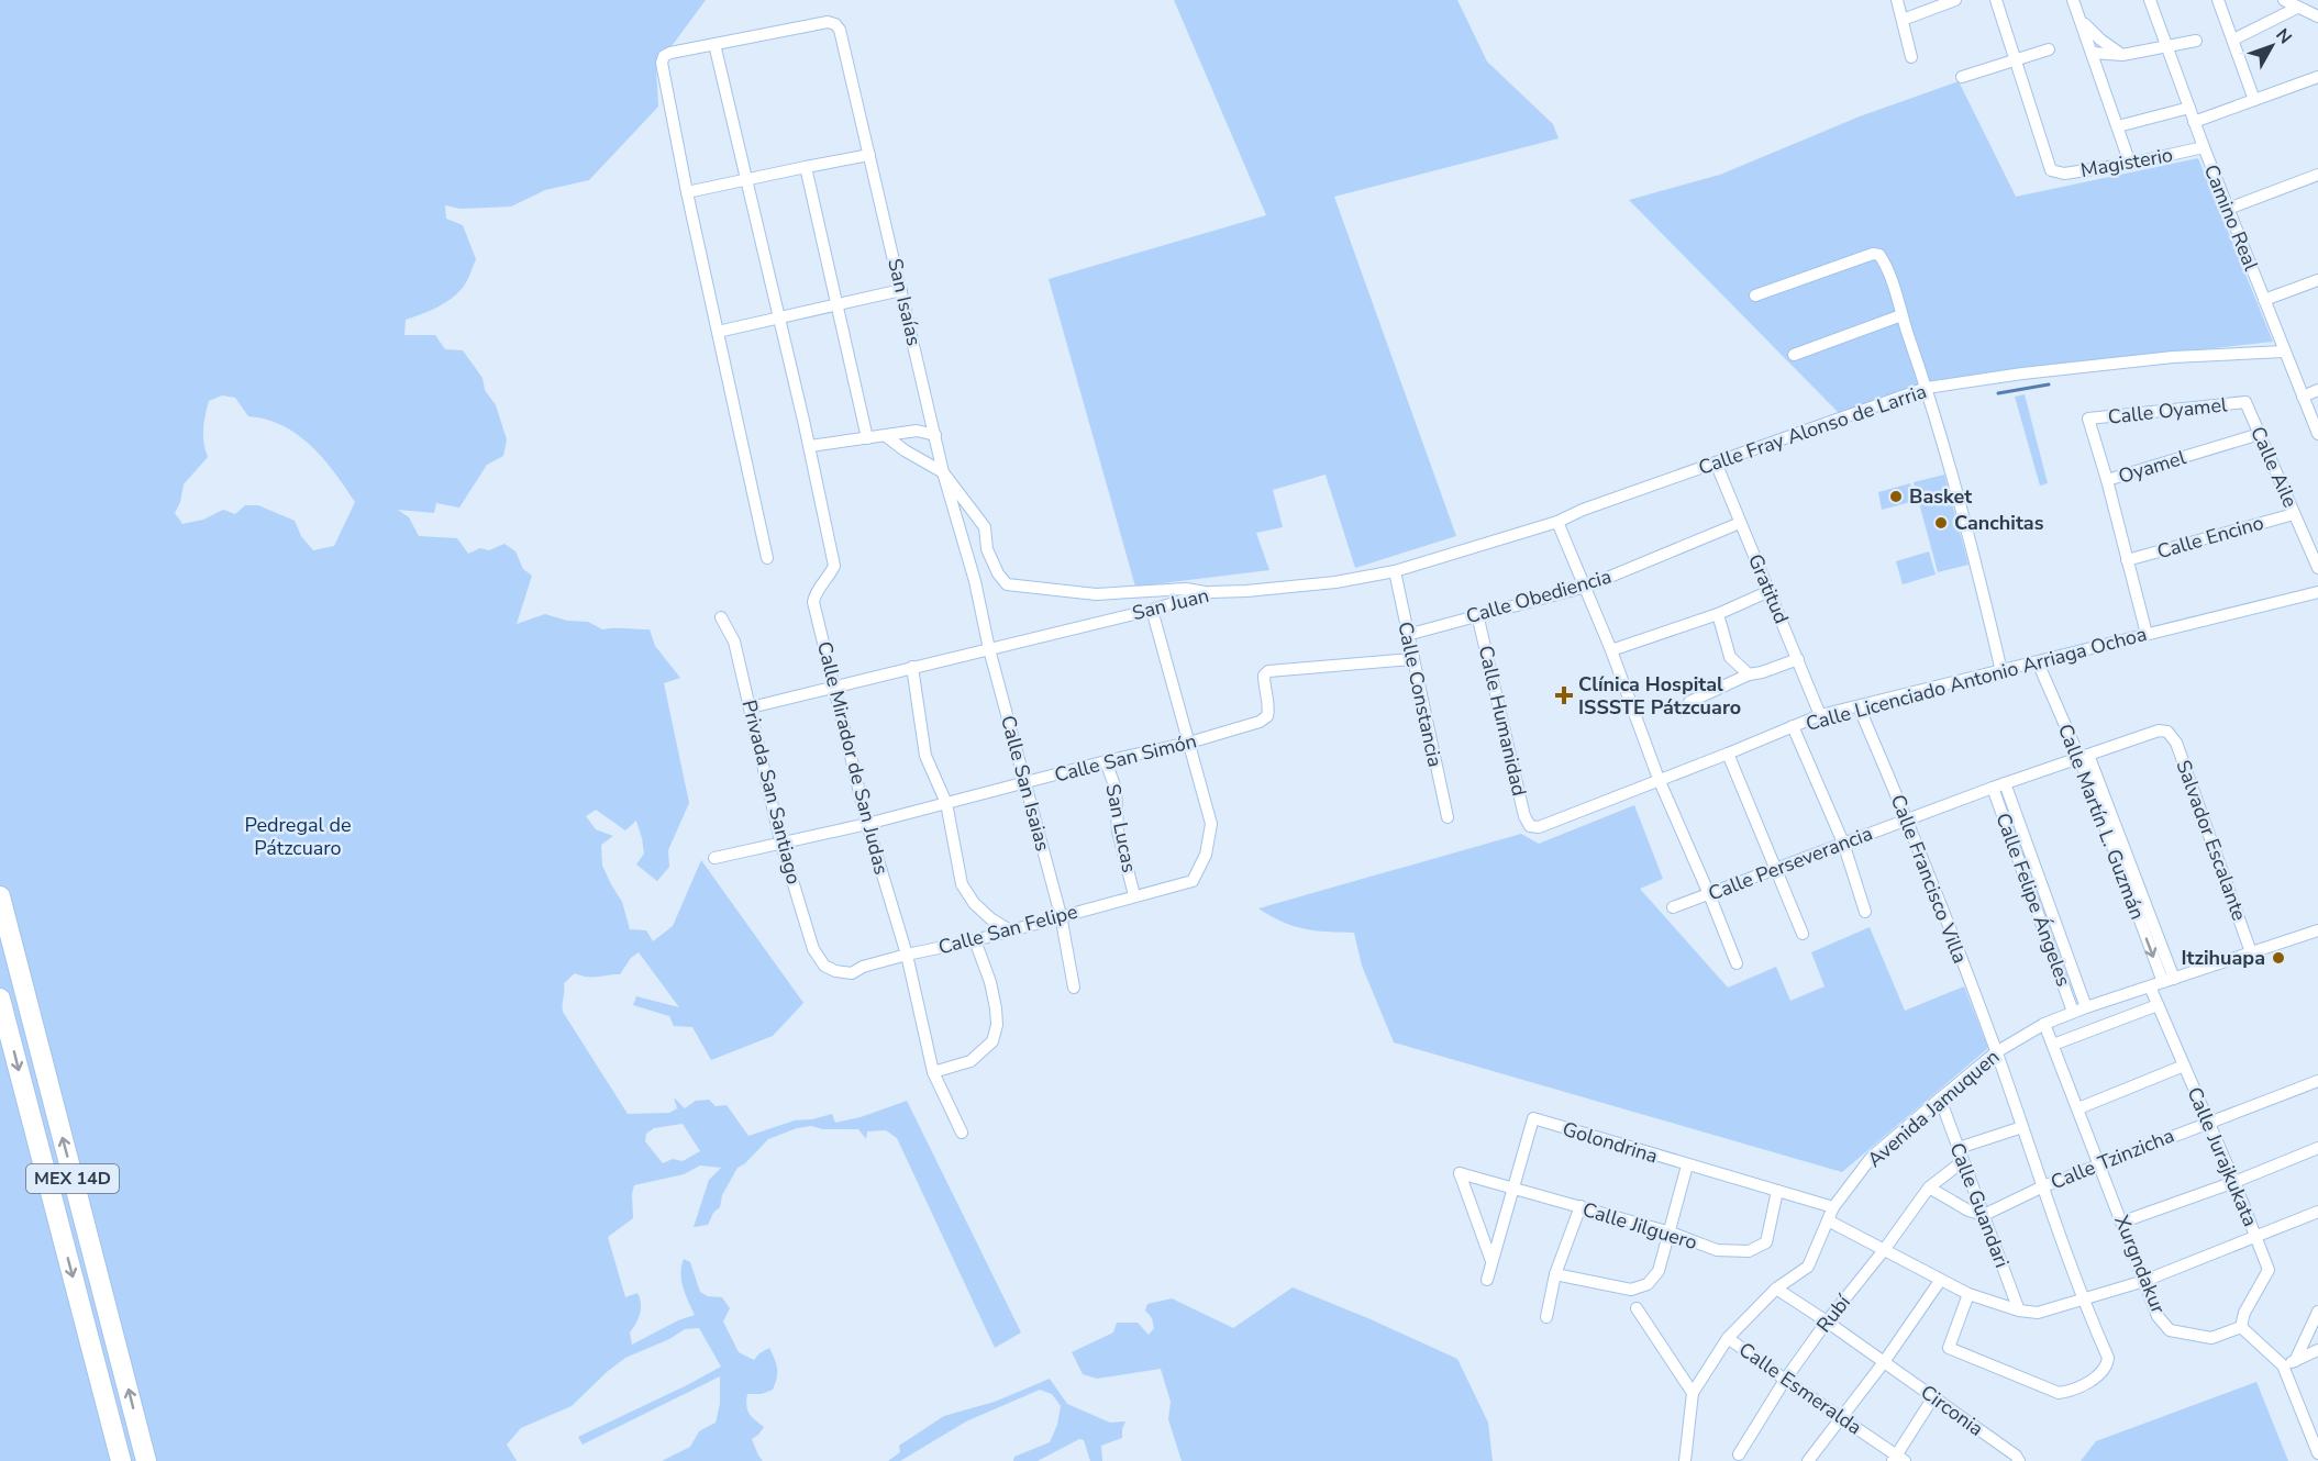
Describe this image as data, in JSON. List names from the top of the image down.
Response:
{
  "streets": {
    "highway": ["MEX 14D"],
    "street": [
      "Magisterio",
      "Camino Real",
      "San Isaías",
      "Calle Oyamel",
      "Calle Fray Alonso de Larria",
      "Oyamel",
      "Calle Aile",
      "Calle Encino",
      "Gratitud",
      "Calle Obediencia",
      "San Juan",
      "Calle Licenciado Antonio Arriaga Ochoa",
      "Calle Constancia",
      "Calle Humanidad",
      "Calle Mirador de San Judas",
      "Calle San Simón",
      "Calle San Isaias",
      "Privada San Santiago",
      "Calle Martín L. Guzmán",
      "San Lucas",
      "Salvador Escalante",
      "Calle Perseverancia",
      "Calle Francisco Villa",
      "Calle Felipe Ángeles",
      "Calle San Felipe",
      "Avenida Jamuquen",
      "Golondrina",
      "Calle Jurajkukata",
      "Calle Tzinzicha",
      "Calle Guandari",
      "Calle Jilguero",
      "Xurgndakur",
      "Rubí",
      "Calle Esmeralda",
      "Circonia"
    ]
  },
  "crossings": [
    ["Magisterio", "Camino Real"],
    ["Camino Real", "Calle Fray Alonso de Larria"],
    ["San Isaías", "Calle San Isaias"],
    ["Calle Oyamel", "Oyamel"],
    ["Calle Oyamel", "Calle Aile"],
    ["Calle Fray Alonso de Larria", "Gratitud"],
    ["Calle Fray Alonso de Larria", "San Juan"],
    ["Calle Fray Alonso de Larria", "Calle Constancia"],
    ["Oyamel", "Calle Aile"],
    ["Calle Aile", "Calle Encino"],
    ["Gratitud", "Calle Obediencia"],
    ["Gratitud", "Calle Licenciado Antonio Arriaga Ochoa"],
    ["Calle Obediencia", "Calle Constancia"],
    ["Calle Obediencia", "Calle Humanidad"],
    ["San Juan", "Calle Constancia"],
    ["San Juan", "Calle Mirador de San Judas"],
    ["San Juan", "Calle San Isaias"],
    ["San Juan", "Privada San Santiago"],
    ["Calle Licenciado Antonio Arriaga Ochoa", "Calle Humanidad"],
    ["Calle Licenciado Antonio Arriaga Ochoa", "Calle Martín L. Guzmán"],
    ["Calle Licenciado Antonio Arriaga Ochoa", "Calle Francisco Villa"],
    ["Calle Constancia", "Calle San Simón"],
    ["Calle Mirador de San Judas", "Calle San Simón"],
    ["Calle Mirador de San Judas", "Calle San Felipe"],
    ["Calle San Simón", "Calle San Isaias"],
    ["Calle San Simón", "Privada San Santiago"],
    ["Calle San Simón", "San Lucas"],
    ["Calle San Simón", "Calle San Felipe"],
    ["Calle San Isaias", "Calle San Felipe"],
    ["Privada San Santiago", "Calle San Felipe"],
    ["Calle Martín L. Guzmán", "Calle Perseverancia"],
    ["Calle Martín L. Guzmán", "Avenida Jamuquen"],
    ["San Lucas", "Calle San Felipe"],
    ["Salvador Escalante", "Calle Perseverancia"],
    ["Salvador Escalante", "Avenida Jamuquen"],
    ["Calle Perseverancia", "Calle Francisco Villa"],
    ["Calle Perseverancia", "Calle Felipe Ángeles"],
    ["Calle Francisco Villa", "Avenida Jamuquen"],
    ["Calle Francisco Villa", "Calle Tzinzicha"],
    ["Calle Felipe Ángeles", "Avenida Jamuquen"],
    ["Avenida Jamuquen", "Golondrina"],
    ["Avenida Jamuquen", "Calle Jurajkukata"],
    ["Avenida Jamuquen", "Calle Guandari"],
    ["Avenida Jamuquen", "Xurgndakur"],
    ["Avenida Jamuquen", "Calle Esmeralda"],
    ["Avenida Jamuquen", "Circonia"],
    ["Golondrina", "Calle Jilguero"],
    ["Calle Jurajkukata", "Calle Tzinzicha"],
    ["Calle Jurajkukata", "Xurgndakur"],
    ["Calle Tzinzicha", "Calle Guandari"],
    ["Calle Tzinzicha", "Xurgndakur"],
    ["Calle Guandari", "Rubí"],
    ["Rubí", "Calle Esmeralda"],
    ["Rubí", "Circonia"]
  ],
  "parks": ["Pedregal de Pátzcuaro"],
  "places": {
    "other": ["Basket", "Canchitas", "Itzihuapa"],
    "health": ["Clínica Hospital ISSSTE Pátzcuaro"]
  },
  "north": "top right"
}
